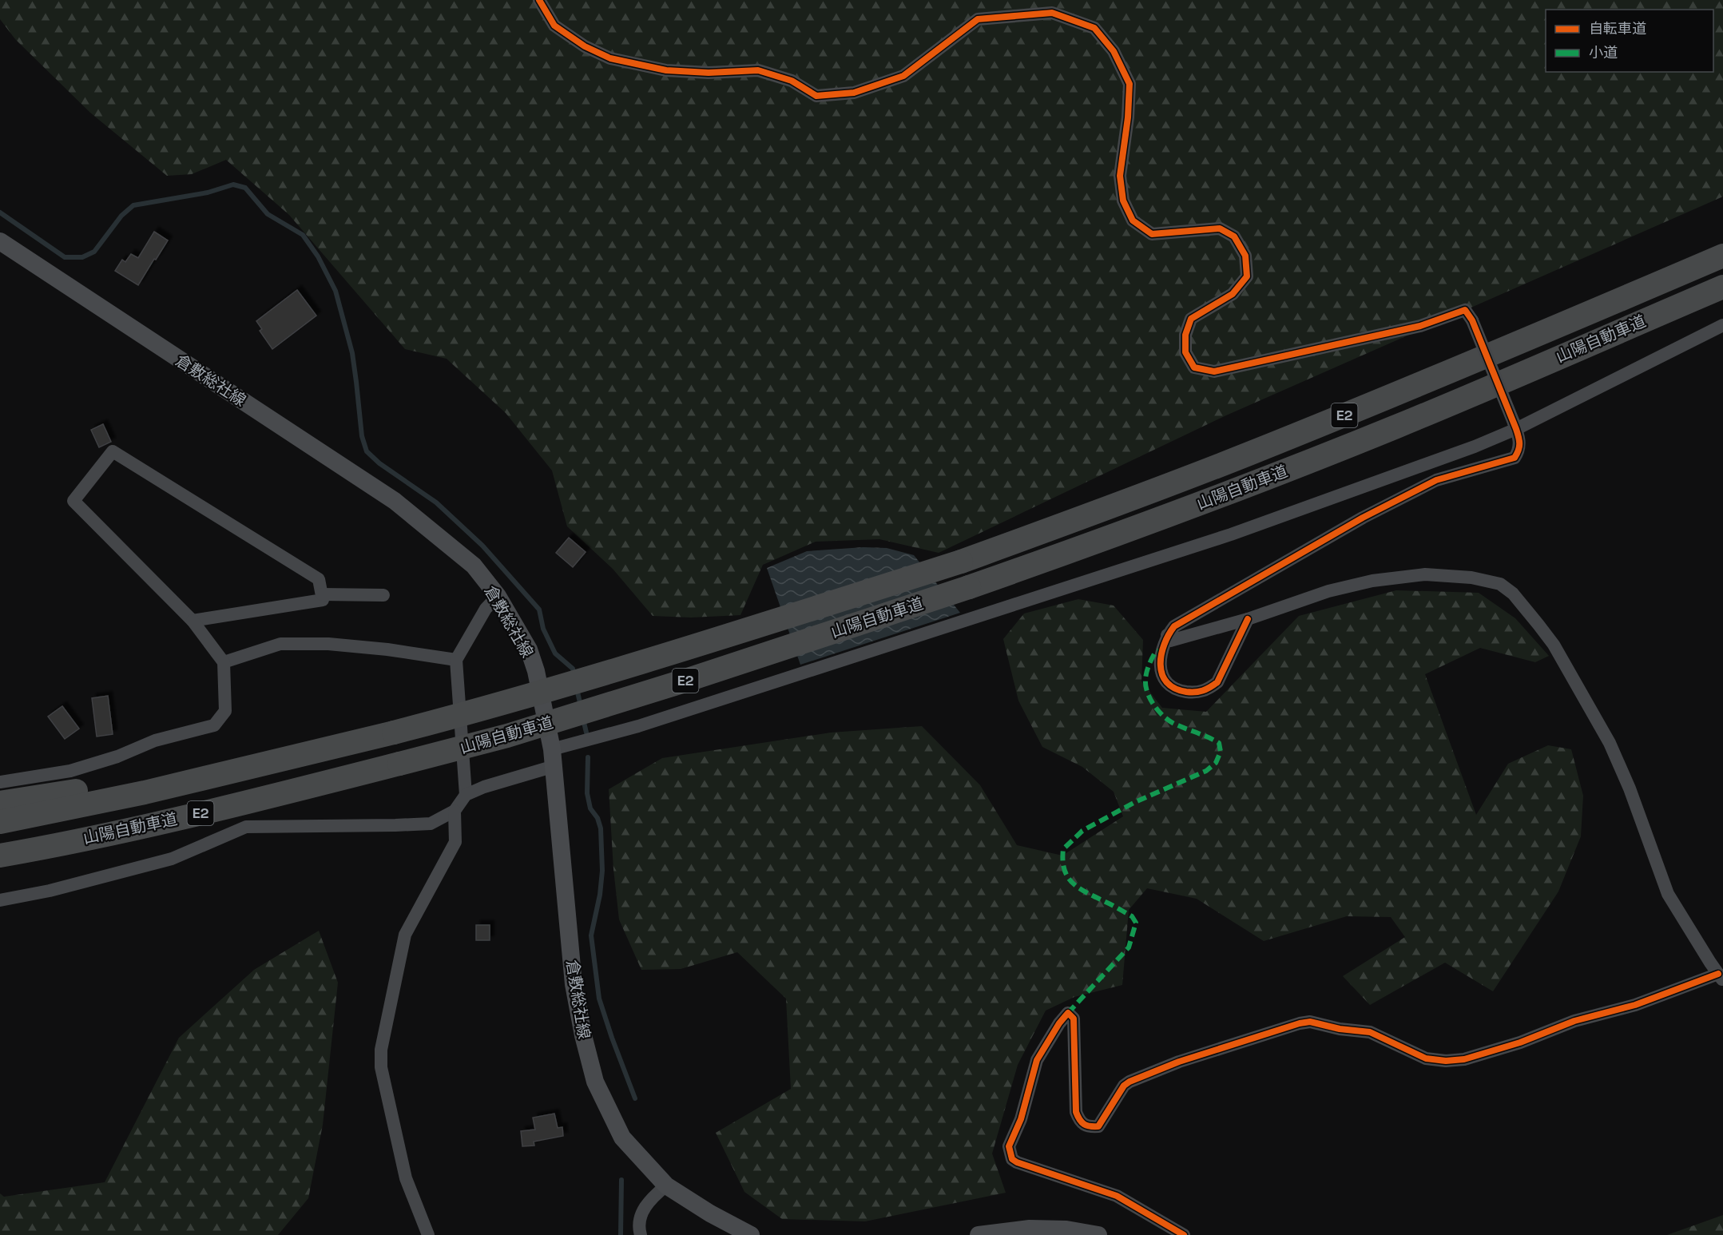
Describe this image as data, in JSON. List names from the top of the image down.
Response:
{
  "streets": {
    "highway": ["山陽自動車道", "E2"],
    "main road": ["倉敷総社線"]
  },
  "legend": ["自転車道", "小道"]
}
